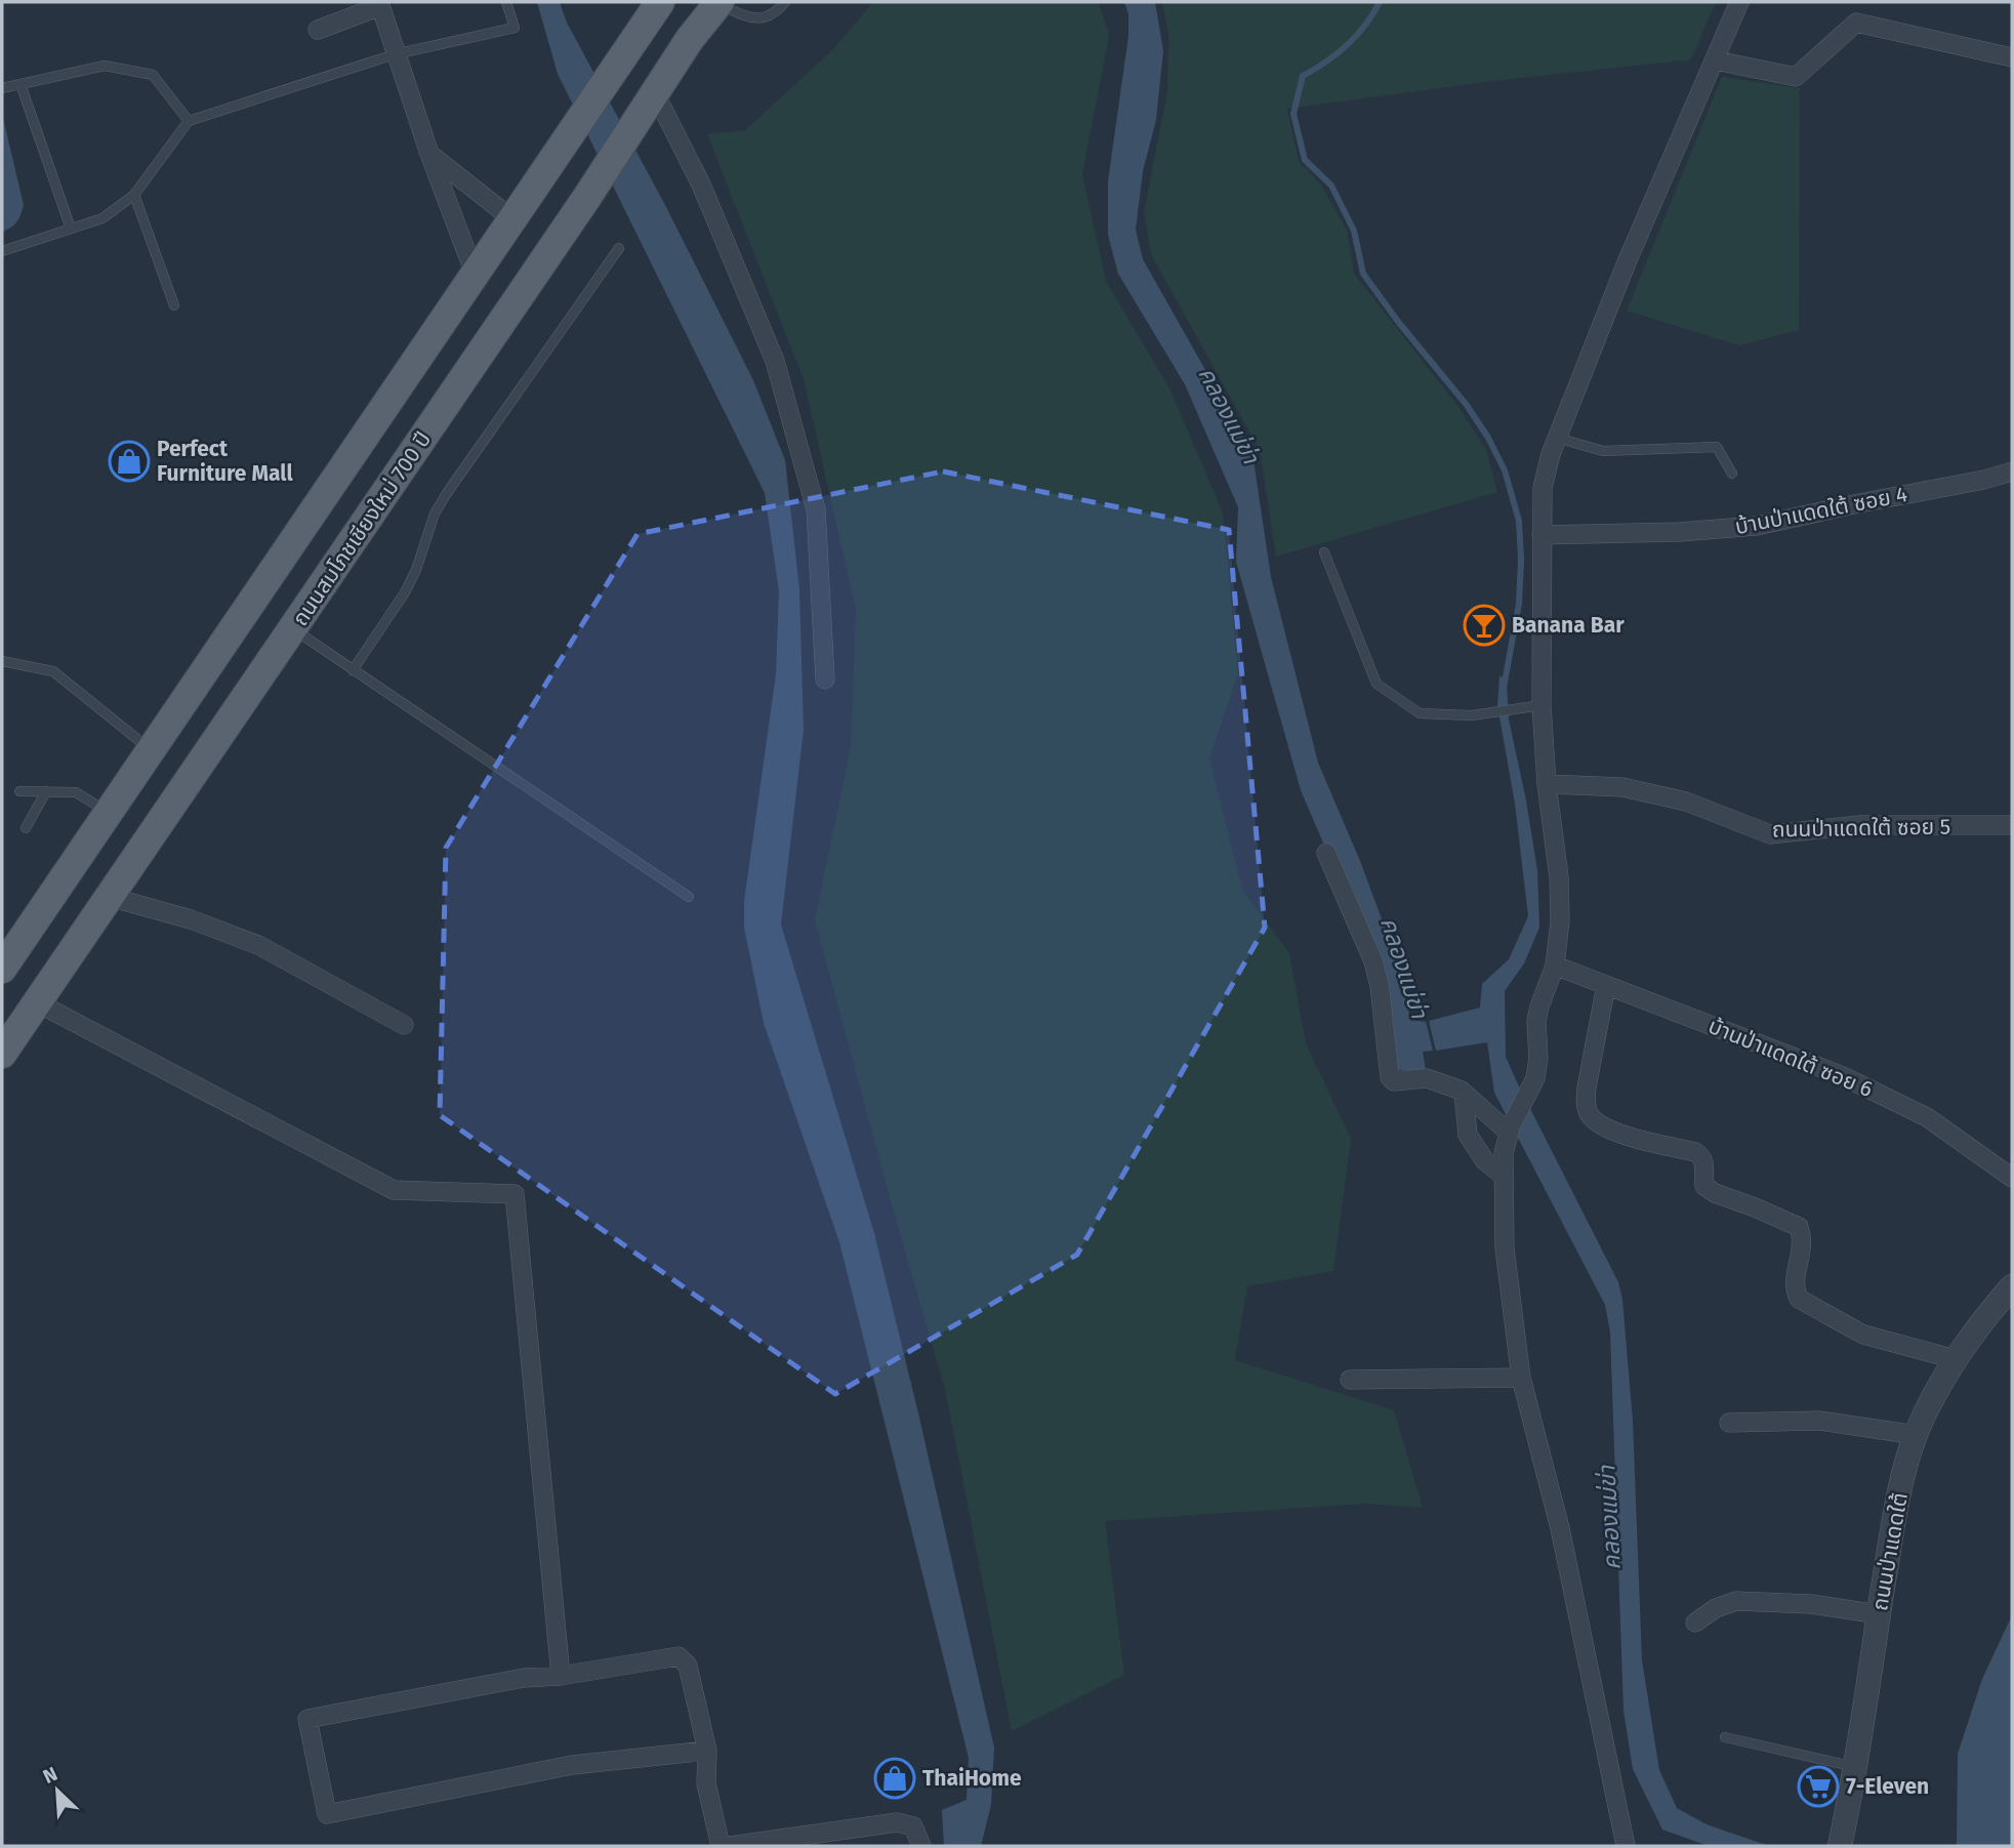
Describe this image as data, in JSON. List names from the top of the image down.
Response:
{
  "streets": {
    "main road": ["ถนนสมโภชเชียงใหม่ 700 ปี"],
    "street": [
      "บ้านป่าแดดใต้ ซอย 4",
      "ถนนป่าแดดใต้ ซอย 5",
      "บ้านป่าแดดใต้ ซอย 6",
      "ถนนป่าแดดใต้"
    ]
  },
  "water": ["คลองแม่ข่า"],
  "places": {
    "shop": ["Perfect Furniture Mall", "ThaiHome"],
    "bar": ["Banana Bar"],
    "supermarket": ["7-Eleven"]
  },
  "north": "top left"
}
